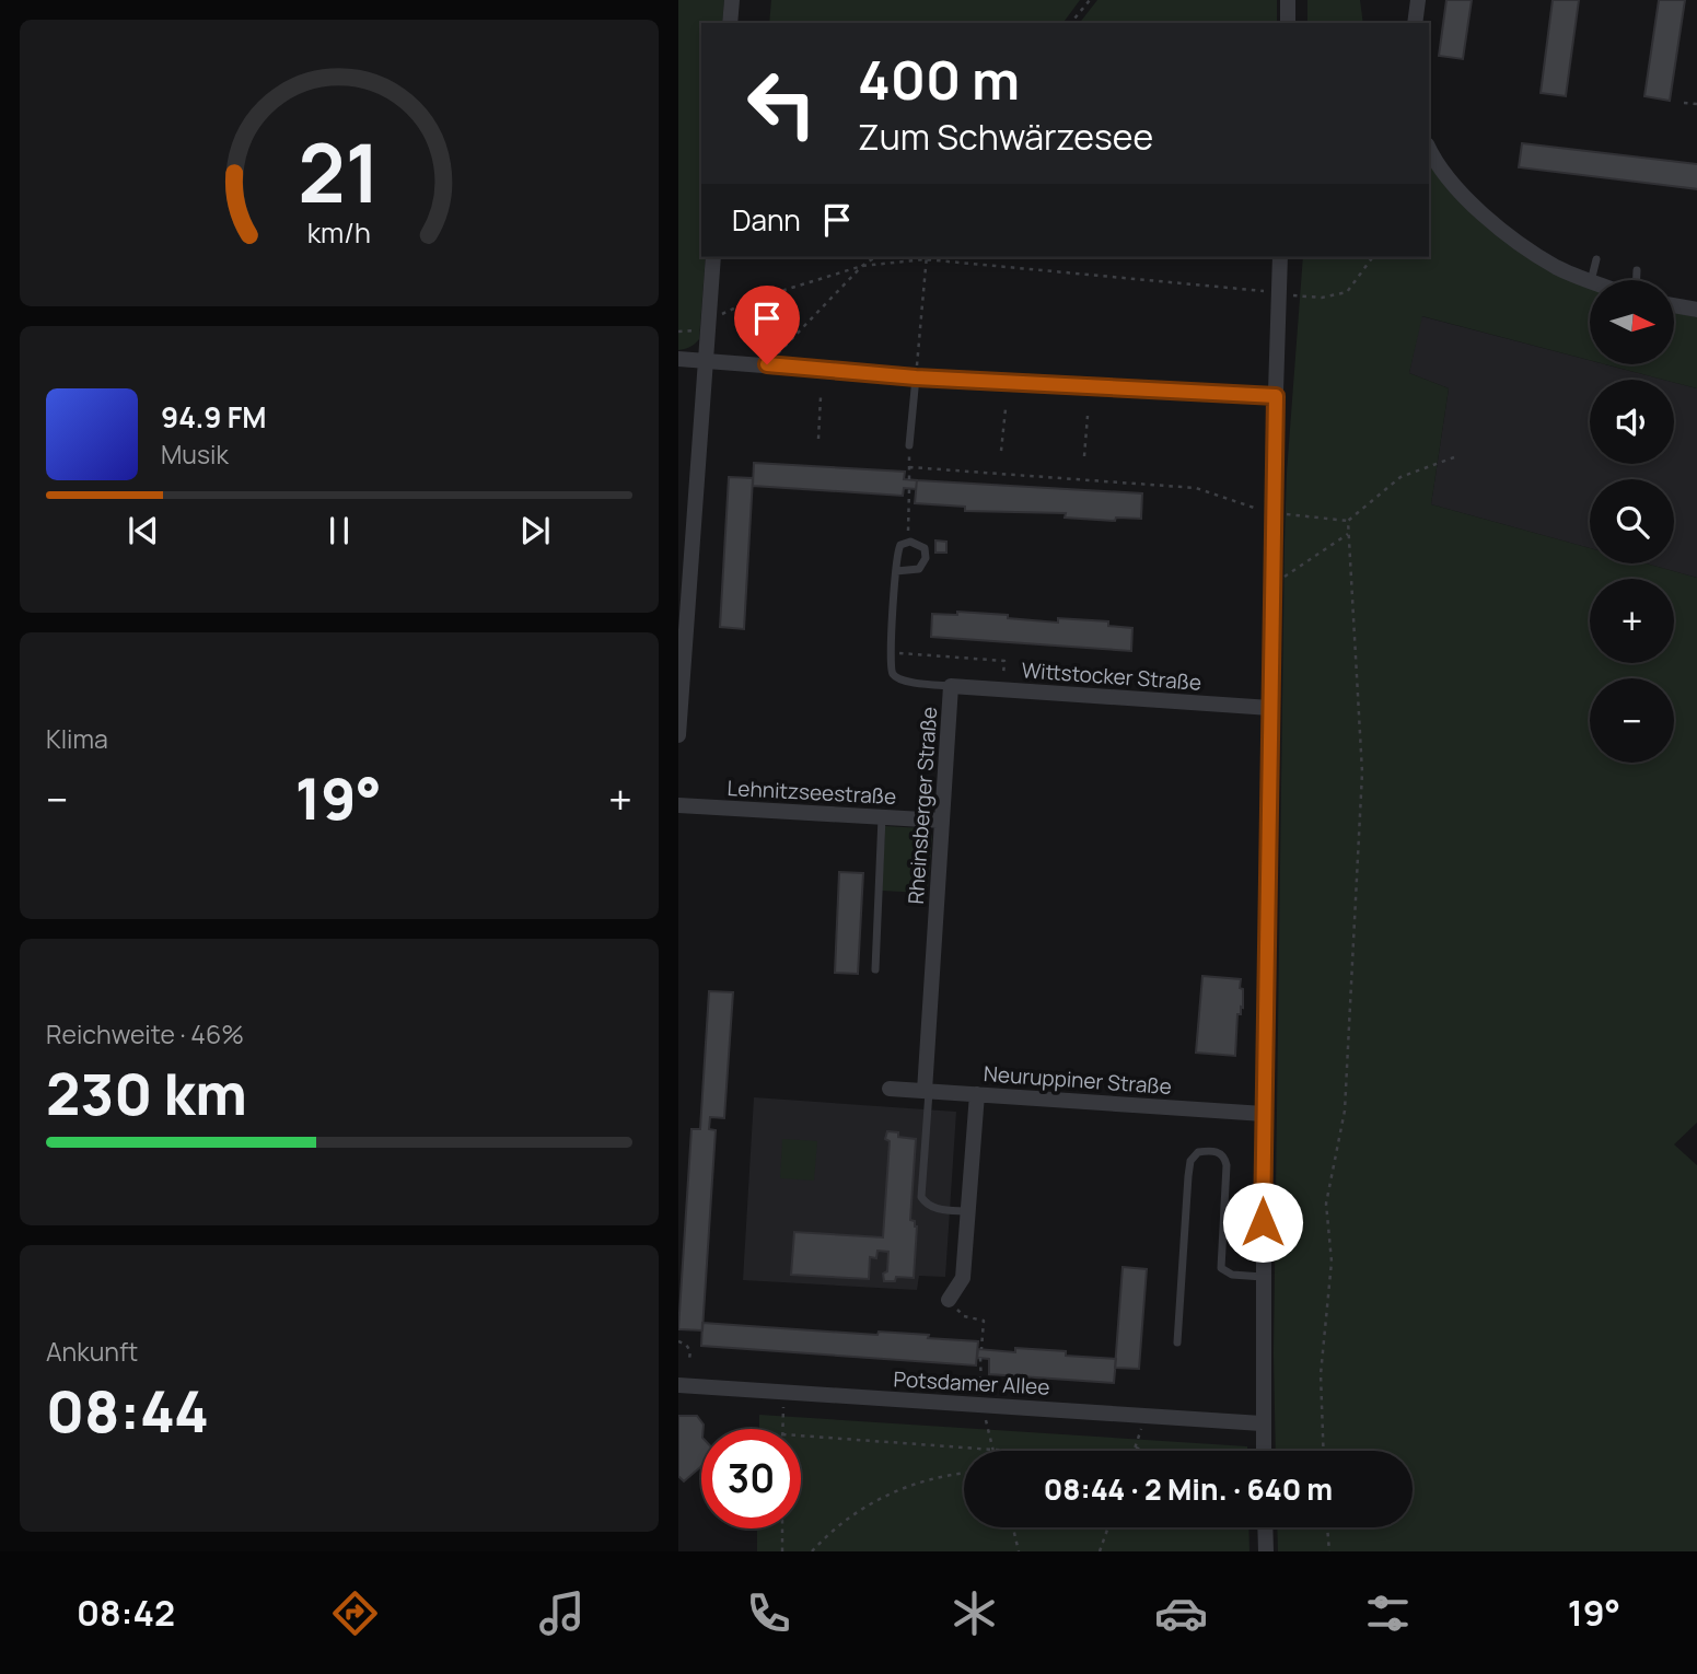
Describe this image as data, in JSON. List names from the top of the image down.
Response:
{
  "streets": {
    "street": [
      "Wittstocker Straße",
      "Lehnitzseestraße",
      "Rheinsberger Straße",
      "Neuruppiner Straße",
      "Potsdamer Allee"
    ]
  },
  "crossings": [
    ["Wittstocker Straße", "Rheinsberger Straße"],
    ["Lehnitzseestraße", "Rheinsberger Straße"],
    ["Rheinsberger Straße", "Neuruppiner Straße"]
  ],
  "north": "right",
  "page": {
    "turn": ["400 m", "Zum Schwärzesee"],
    "then": "Dann",
    "map_buttons": ["+", "−"],
    "song": ["94.9 FM", "Musik"],
    "tile": [
      "Klima",
      ["Reichweite · 46%", "230 km"],
      ["Ankunft", "08:44"]
    ],
    "heat": ["−", "19°", "+"],
    "limit": "30",
    "trip": "08:44 · 2 Min. · 640 m",
    "tabs": ["08:42", "19°"],
    "gauge": ["21", "km/h"]
  }
}
